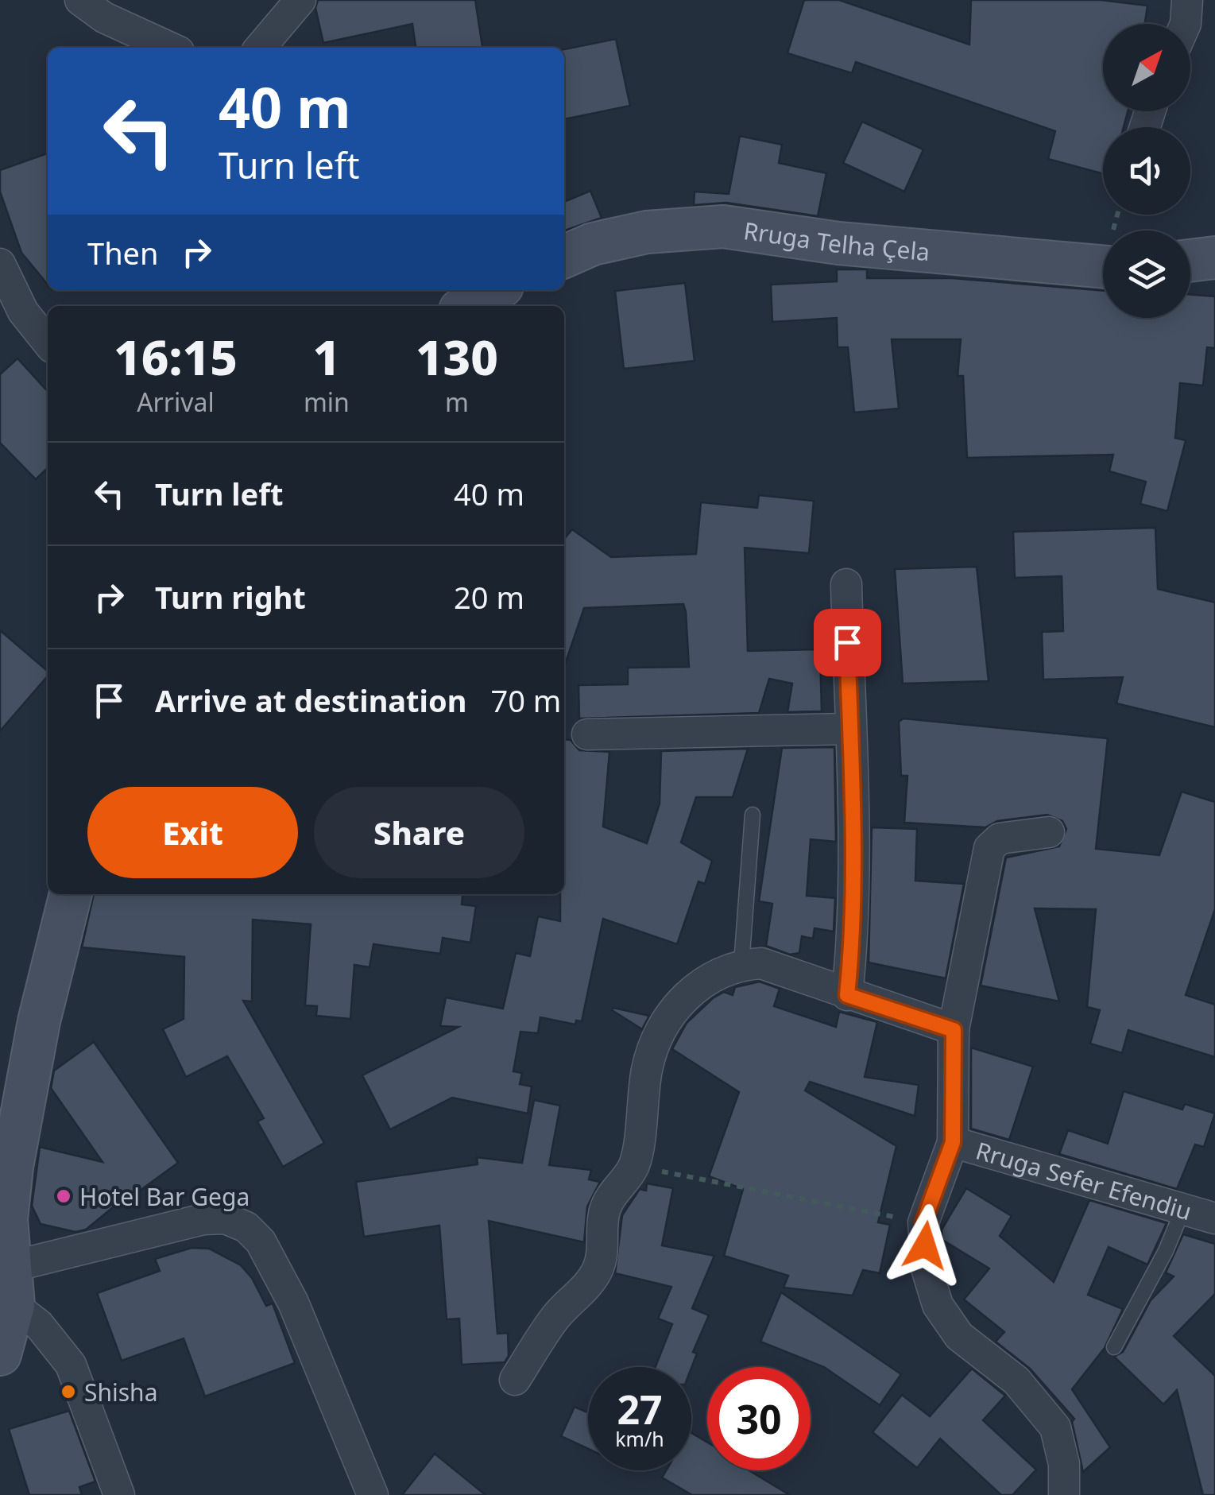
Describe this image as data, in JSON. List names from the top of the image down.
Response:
{
  "streets": {
    "street": ["Rruga Telha Çela", "Rruga Sefer Efendiu"]
  },
  "places": ["Hotel Bar Gega", "Shisha"],
  "north": "top right",
  "page": {
    "turn": ["40 m", "Turn left"],
    "then": "Then",
    "eta": [
      "16:15",
      "Arrival",
      "1",
      "min",
      "130",
      "m"
    ],
    "list": [
      {
        "name": "Turn left",
        "value": "40 m"
      },
      {
        "name": "Turn right",
        "value": "20 m"
      },
      {
        "name": "Arrive at destination",
        "value": "70 m"
      }
    ],
    "buttons": ["Exit", "Share"],
    "speed": "27 km/h",
    "limit": "30"
  }
}
